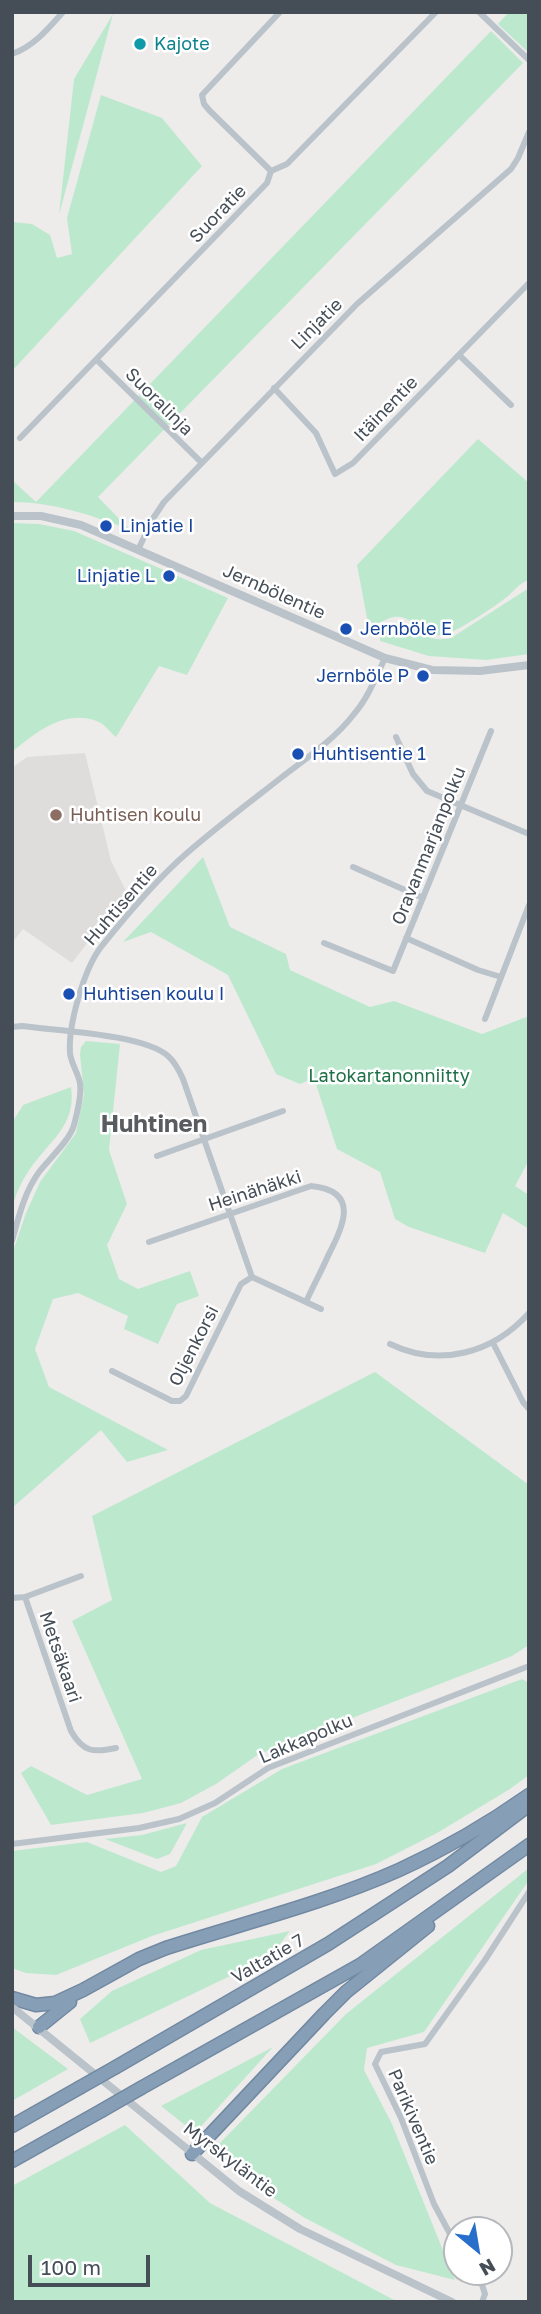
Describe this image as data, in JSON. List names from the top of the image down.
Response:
{
  "streets": {
    "highway": ["Valtatie 7"],
    "street": [
      "Suoratie",
      "Linjatie",
      "Suoralinja",
      "Itäinentie",
      "Jernbölentie",
      "Oravanmarjanpolku",
      "Huhtisentie",
      "Heinähäkki",
      "Oljenkorsi",
      "Metsäkaari",
      "Lakkapolku",
      "Parikiventie",
      "Myrskyläntie"
    ]
  },
  "crossings": [
    ["Suoratie", "Suoralinja"],
    ["Linjatie", "Suoralinja"],
    ["Linjatie", "Itäinentie"],
    ["Linjatie", "Jernbölentie"],
    ["Jernbölentie", "Huhtisentie"]
  ],
  "districts": ["Huhtinen"],
  "parks": ["Latokartanonniitty"],
  "places": [
    "Kajote",
    "Linjatie I",
    "Linjatie L",
    "Jernböle E",
    "Jernböle P",
    "Huhtisentie 1",
    "Huhtisen koulu",
    "Huhtisen koulu I"
  ],
  "scale_bar": "100 m",
  "north": "bottom right"
}
